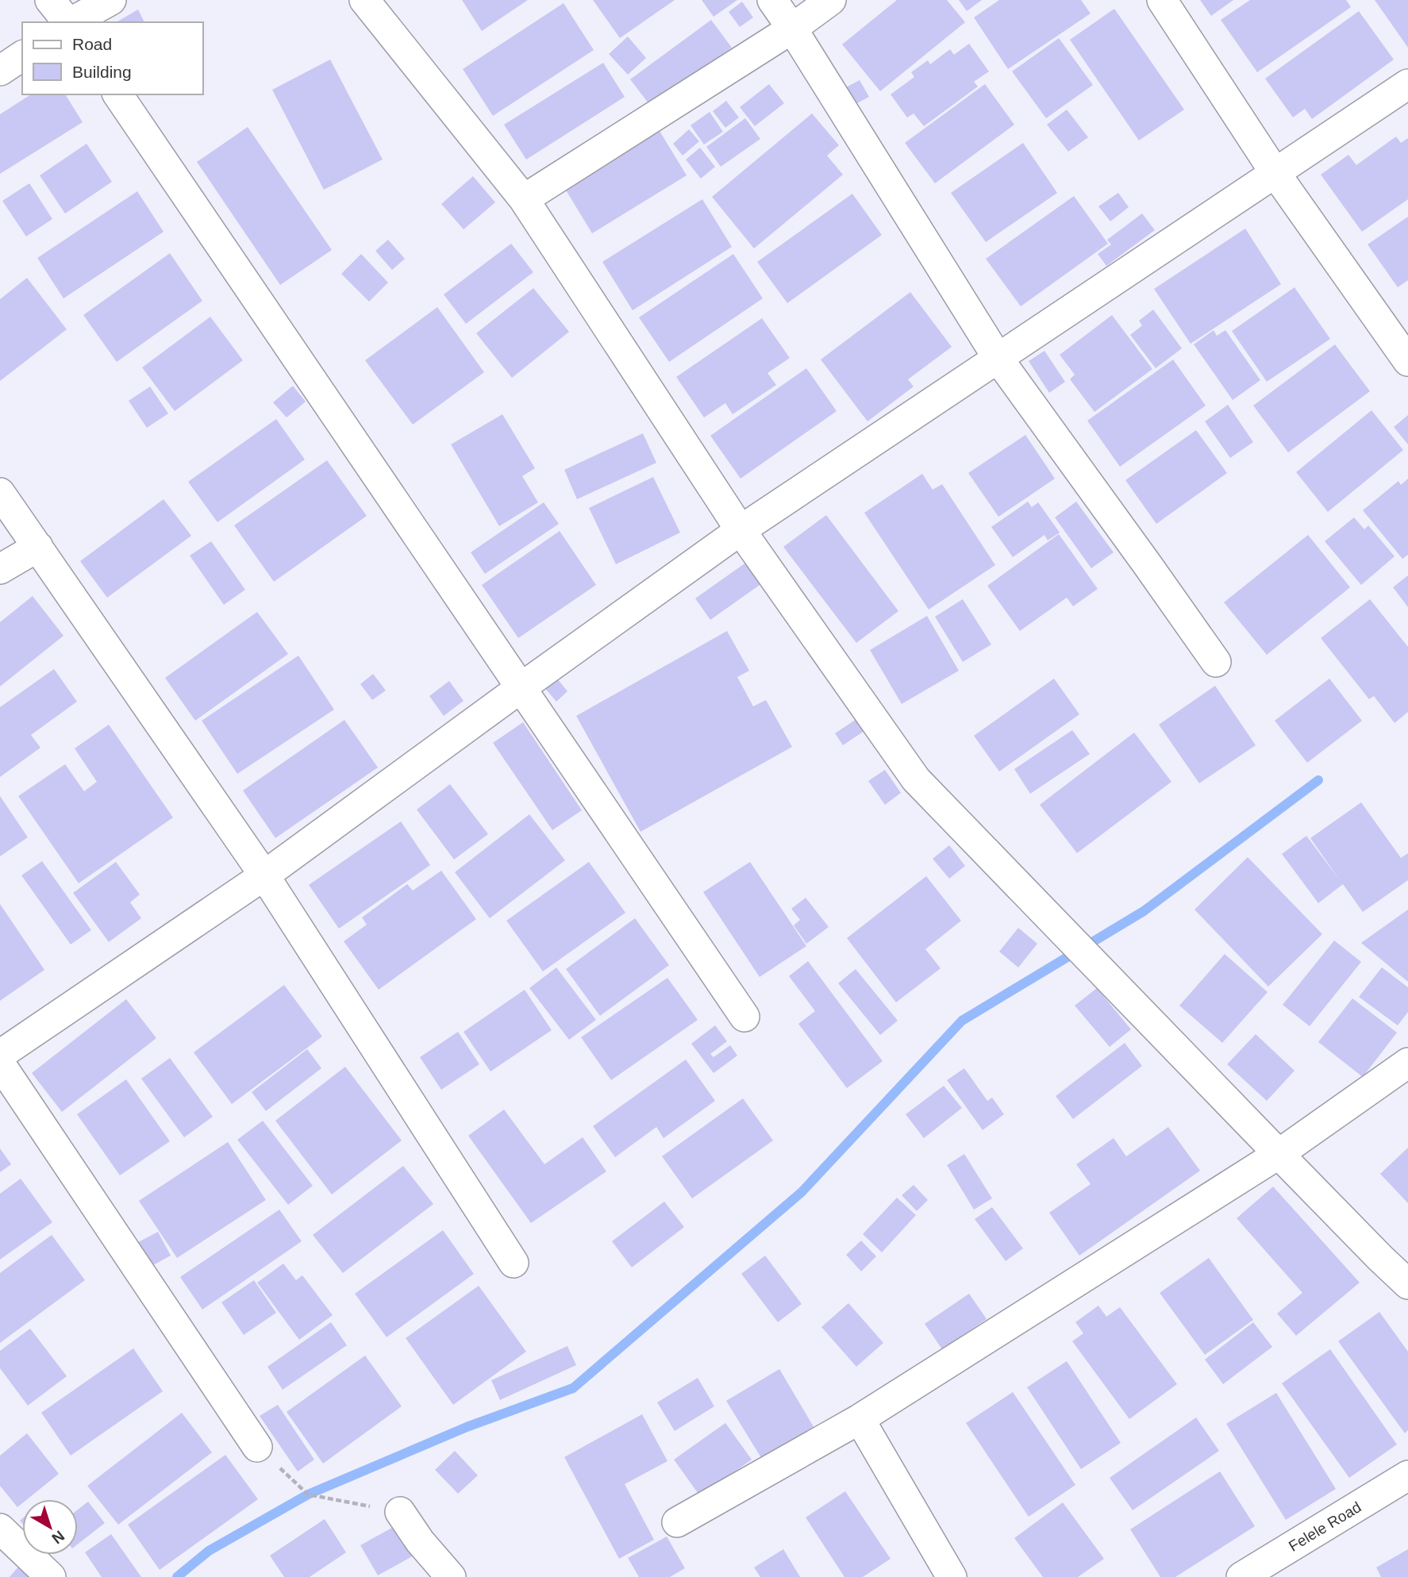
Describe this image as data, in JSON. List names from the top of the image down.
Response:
{
  "streets": {
    "street": ["Felele Road"]
  },
  "legend": ["Road", "Building"],
  "north": "bottom right"
}
